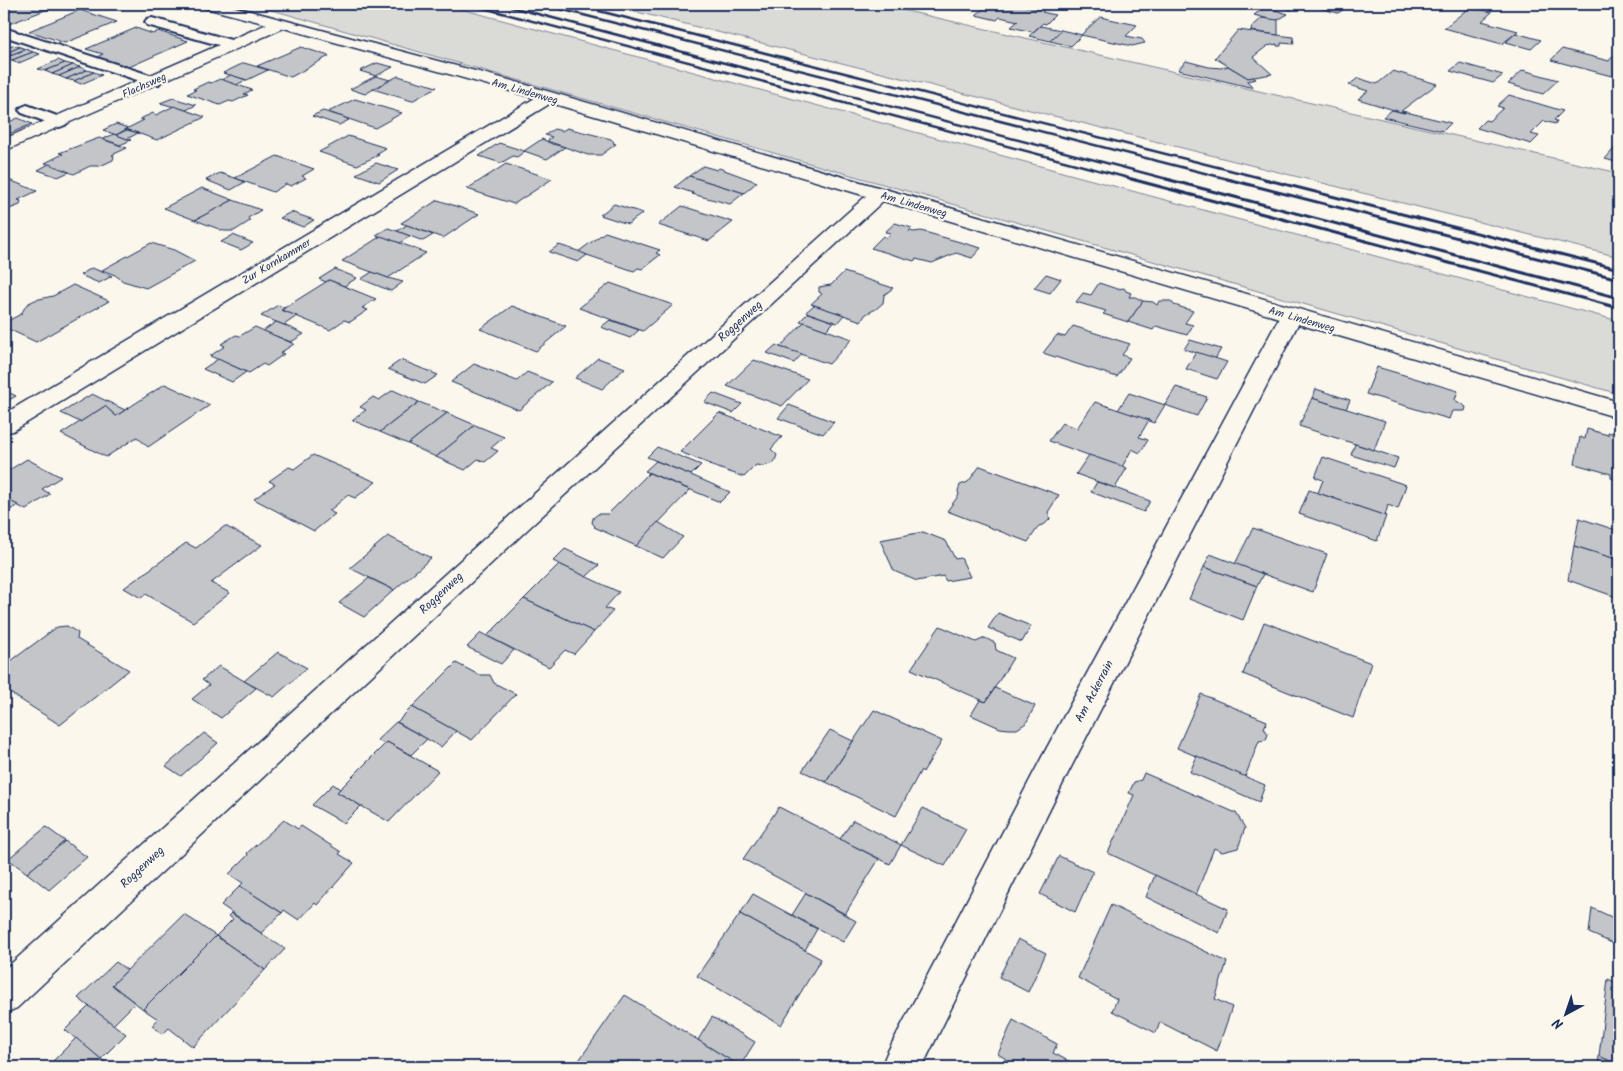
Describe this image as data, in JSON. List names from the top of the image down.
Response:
{
  "streets": {
    "street": [
      "Flachsweg",
      "Am Lindenweg",
      "Zur Kornkammer",
      "Roggenweg",
      "Am Ackerrain"
    ]
  },
  "crossings": [
    ["Flachsweg", "Am Lindenweg"],
    ["Am Lindenweg", "Zur Kornkammer"],
    ["Am Lindenweg", "Roggenweg"],
    ["Am Lindenweg", "Am Ackerrain"]
  ],
  "north": "bottom left"
}
